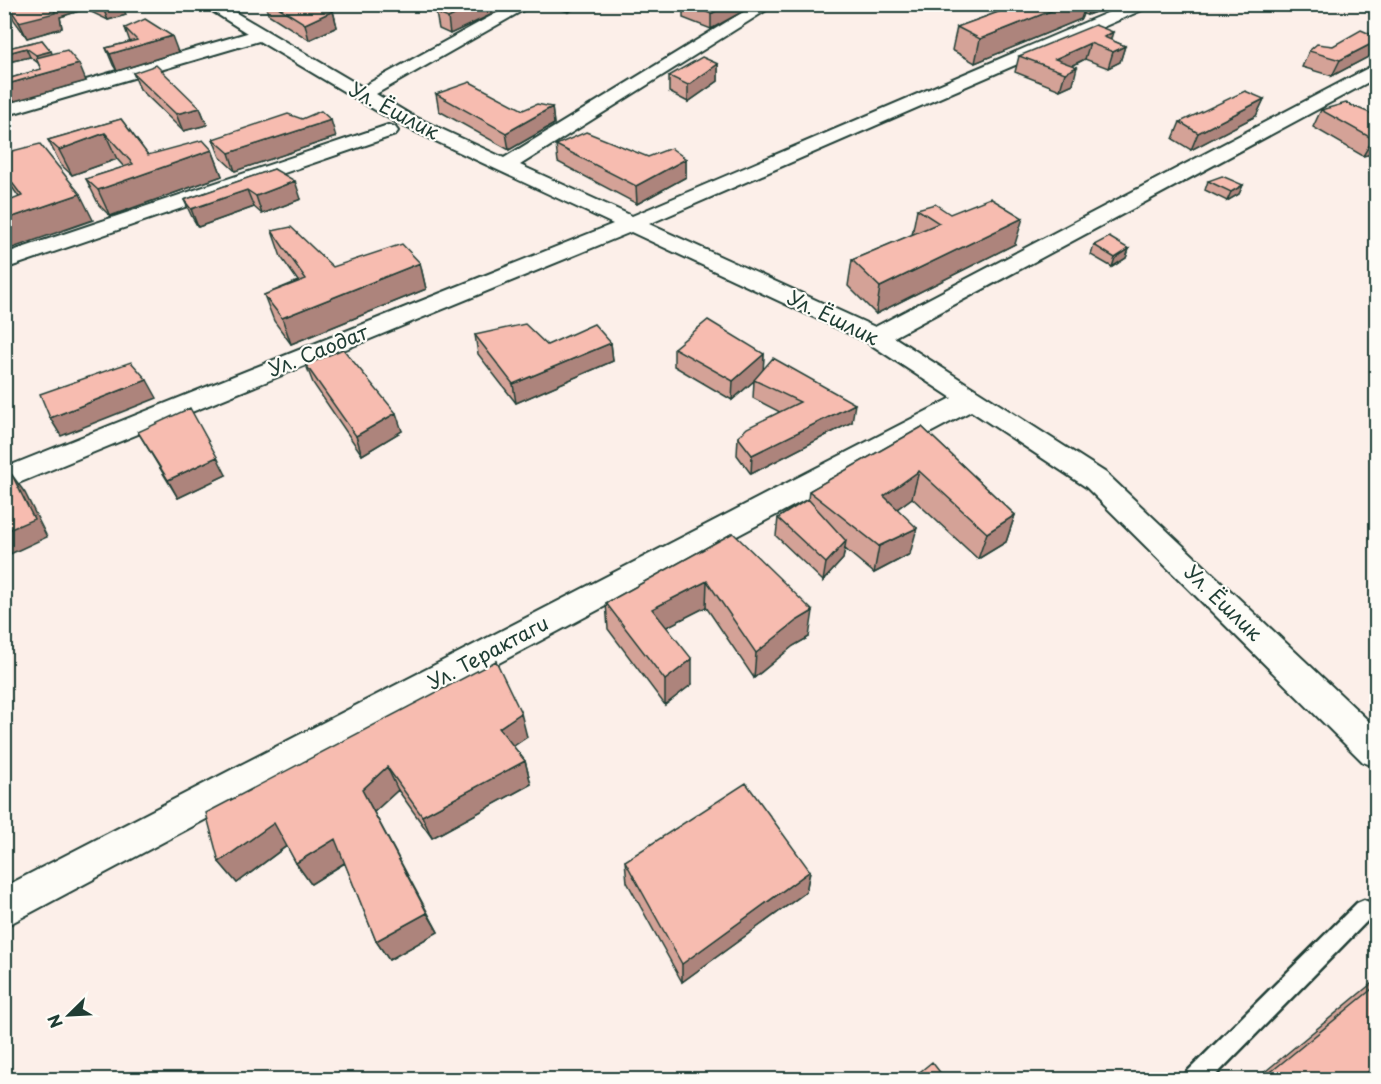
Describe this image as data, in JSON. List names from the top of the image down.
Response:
{
  "streets": {
    "street": ["Ул. Ёшлик", "Ул. Саодат", "Ул. Терактаги"]
  },
  "crossings": [
    ["Ул. Ёшлик", "Ул. Саодат"],
    ["Ул. Ёшлик", "Ул. Терактаги"]
  ],
  "north": "bottom left"
}
